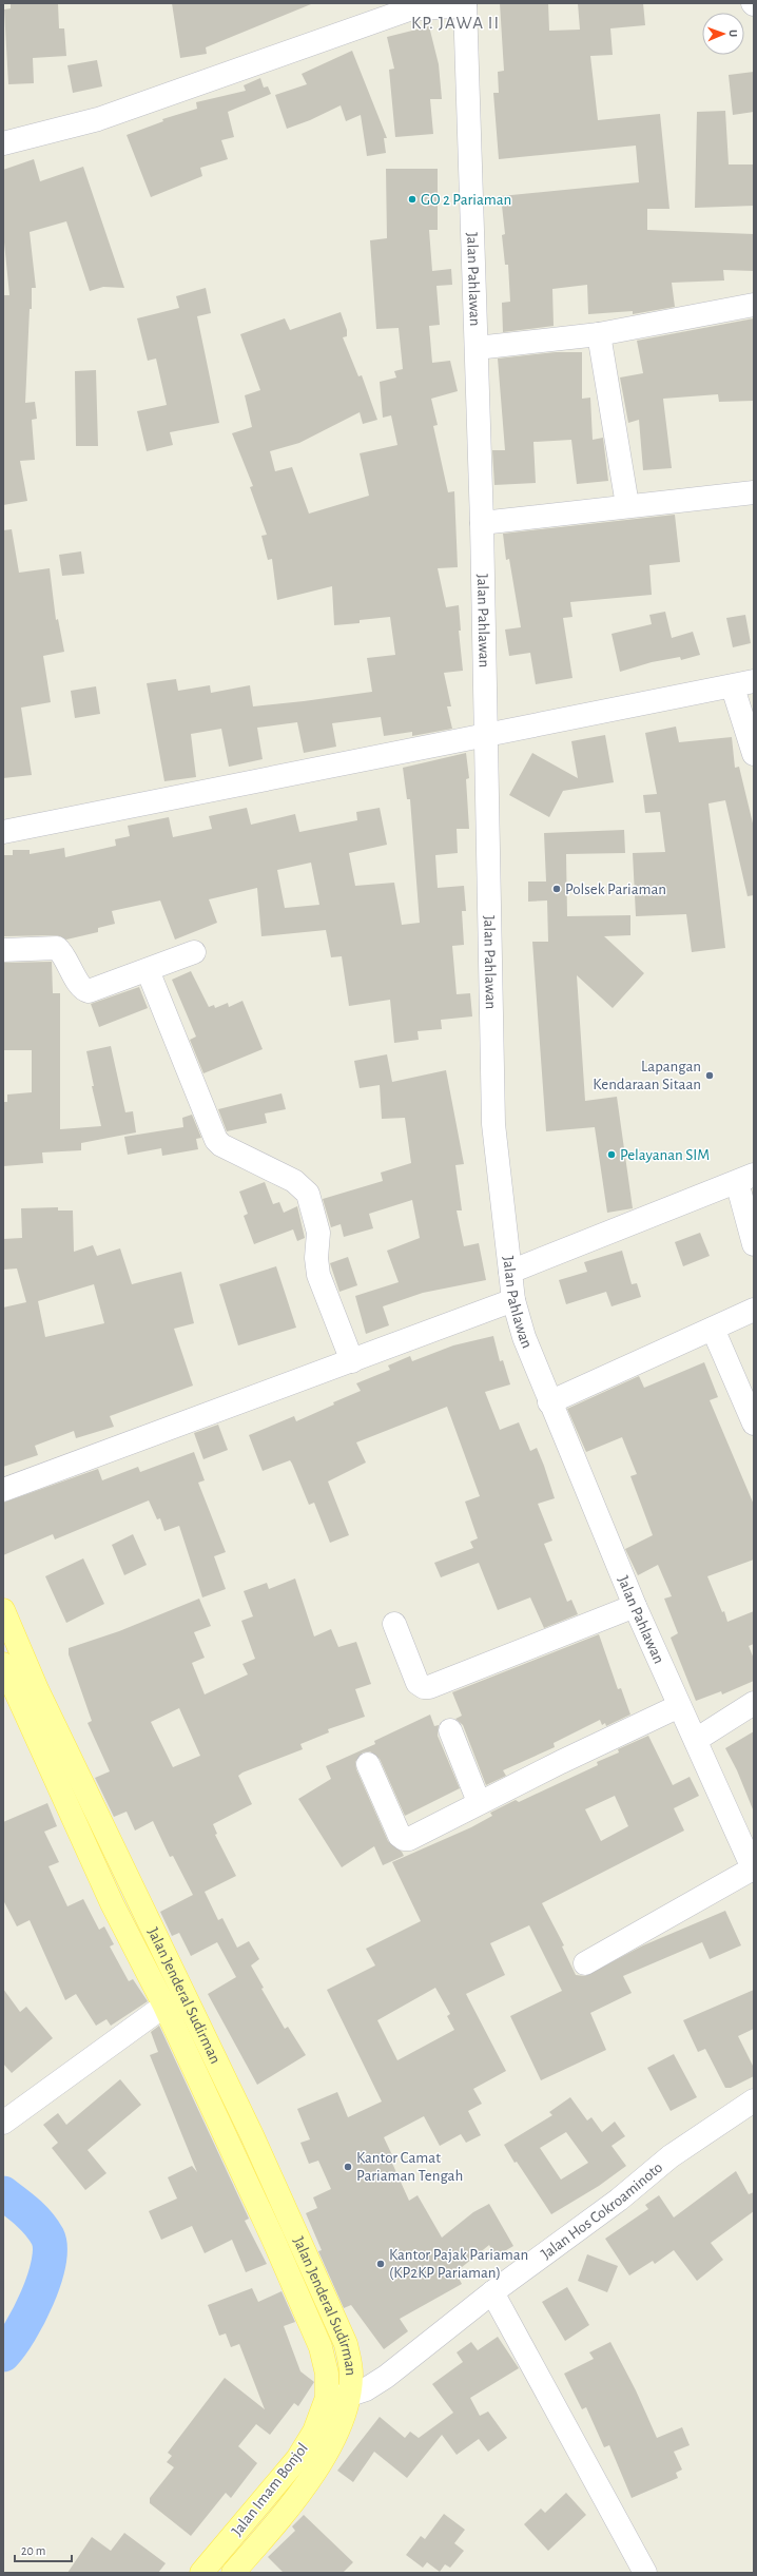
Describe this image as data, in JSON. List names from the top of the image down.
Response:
{
  "streets": {
    "main road": ["Jalan Jenderal Sudirman", "Jalan Imam Bonjol"],
    "street": ["Jalan Pahlawan", "Jalan Hos Cokroaminoto"]
  },
  "crossings": [
    ["Jalan Jenderal Sudirman", "Jalan Hos Cokroaminoto"],
    ["Jalan Jenderal Sudirman", "Jalan Imam Bonjol"],
    ["Jalan Hos Cokroaminoto", "Jalan Imam Bonjol"]
  ],
  "districts": ["KP. JAWA II"],
  "places": [
    "GO 2 Pariaman",
    "Polsek Pariaman",
    "Lapangan Kendaraan Sitaan",
    "Pelayanan SIM",
    "Kantor Camat Pariaman Tengah",
    "Kantor Pajak Pariaman (KP2KP Pariaman)"
  ],
  "scale_bar": "20 m",
  "north": "right"
}
